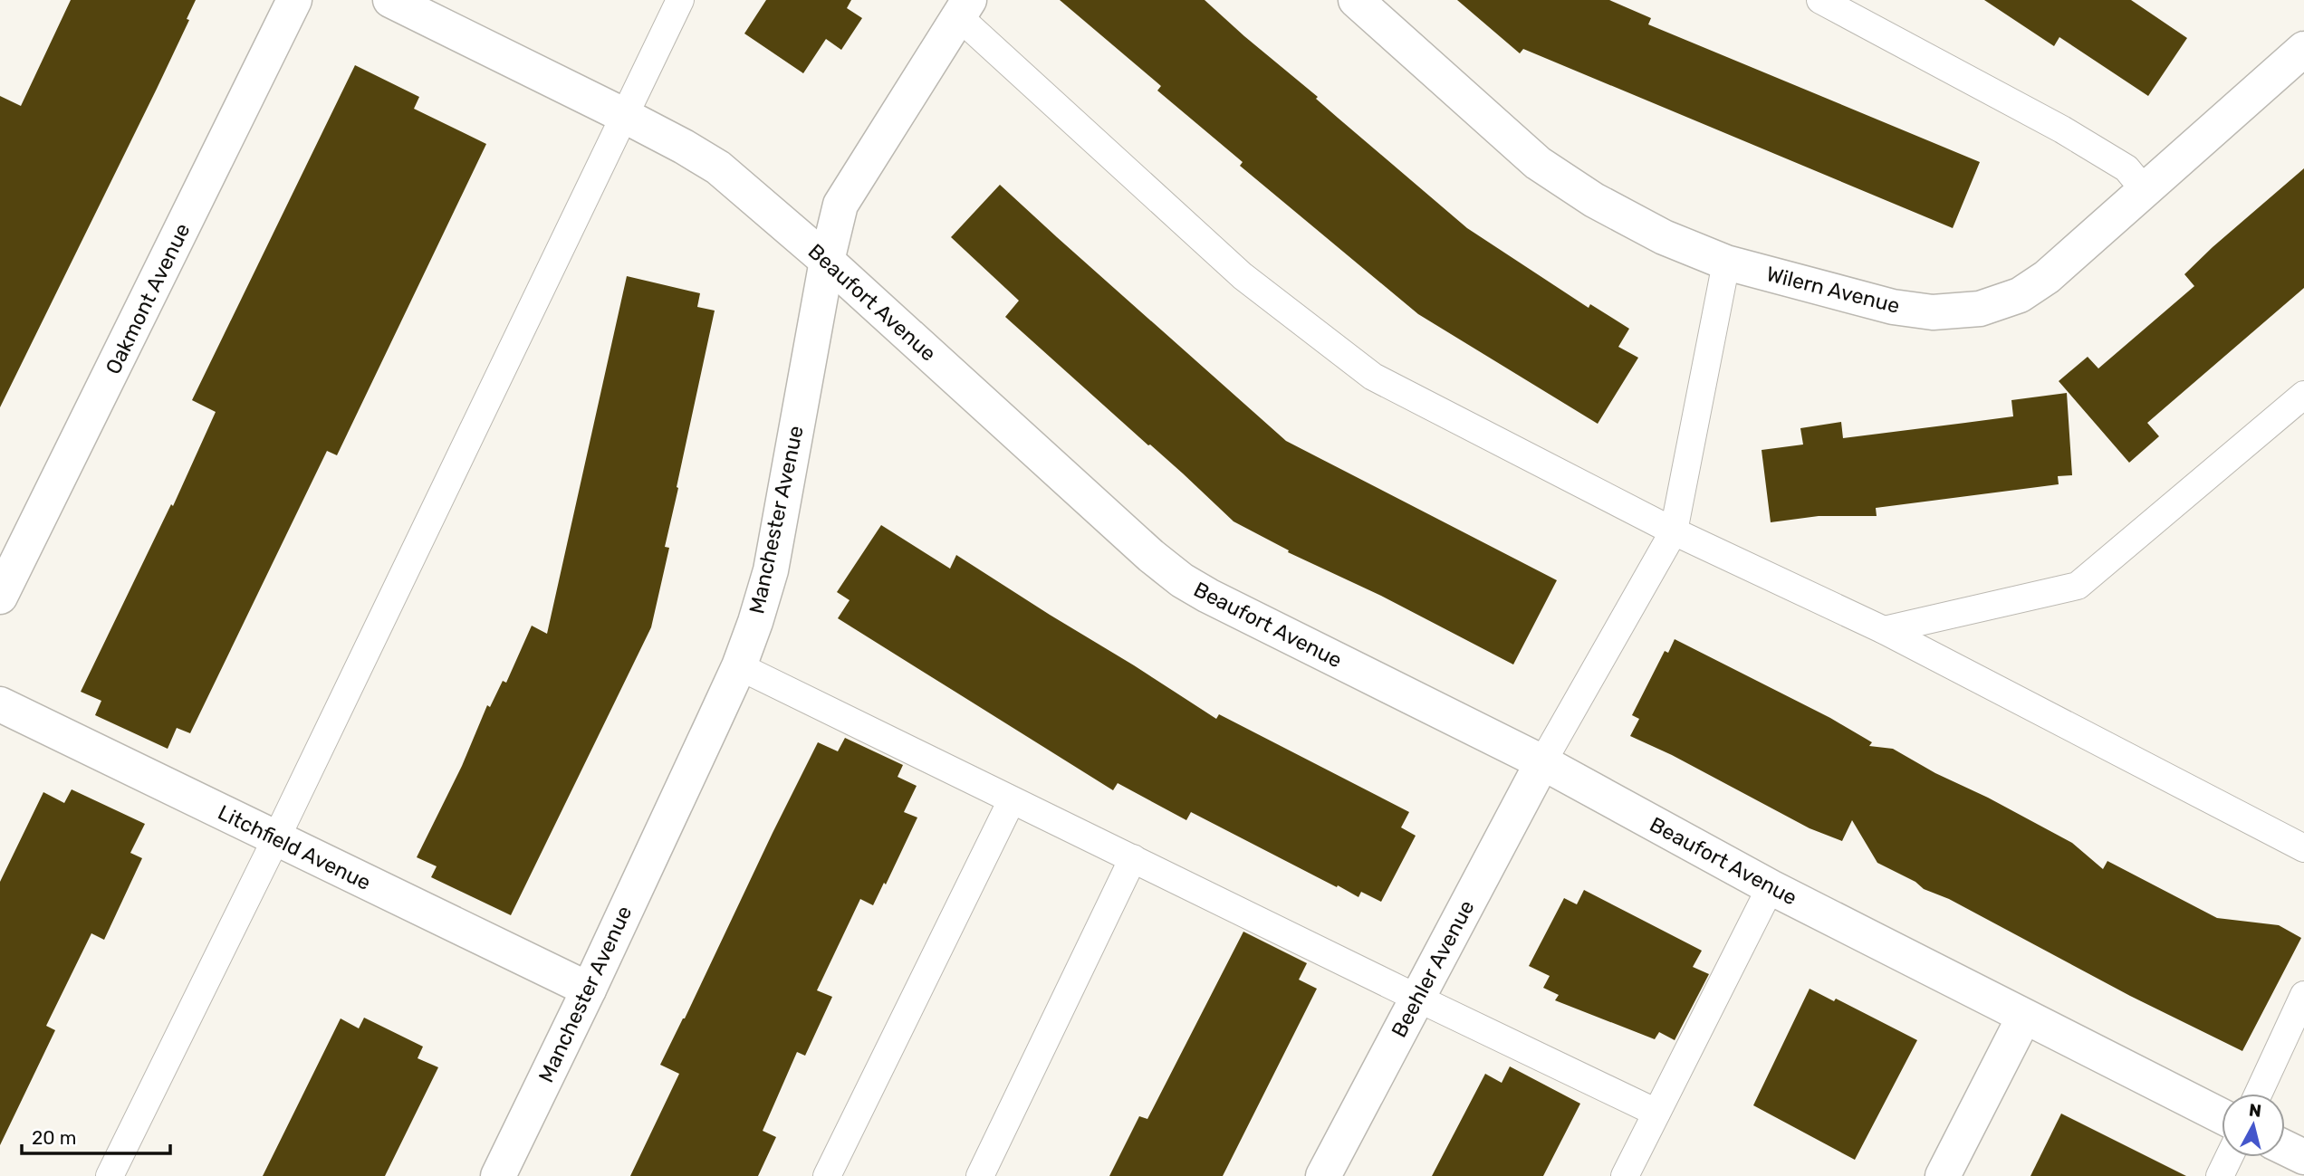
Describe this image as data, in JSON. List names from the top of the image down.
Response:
{
  "streets": {
    "street": [
      "Wilern Avenue",
      "Oakmont Avenue",
      "Beaufort Avenue",
      "Manchester Avenue",
      "Litchfield Avenue",
      "Beehler Avenue"
    ]
  },
  "crossings": [
    ["Beaufort Avenue", "Manchester Avenue"],
    ["Beaufort Avenue", "Beehler Avenue"],
    ["Manchester Avenue", "Litchfield Avenue"]
  ],
  "scale_bar": "20 m",
  "north": "top"
}
